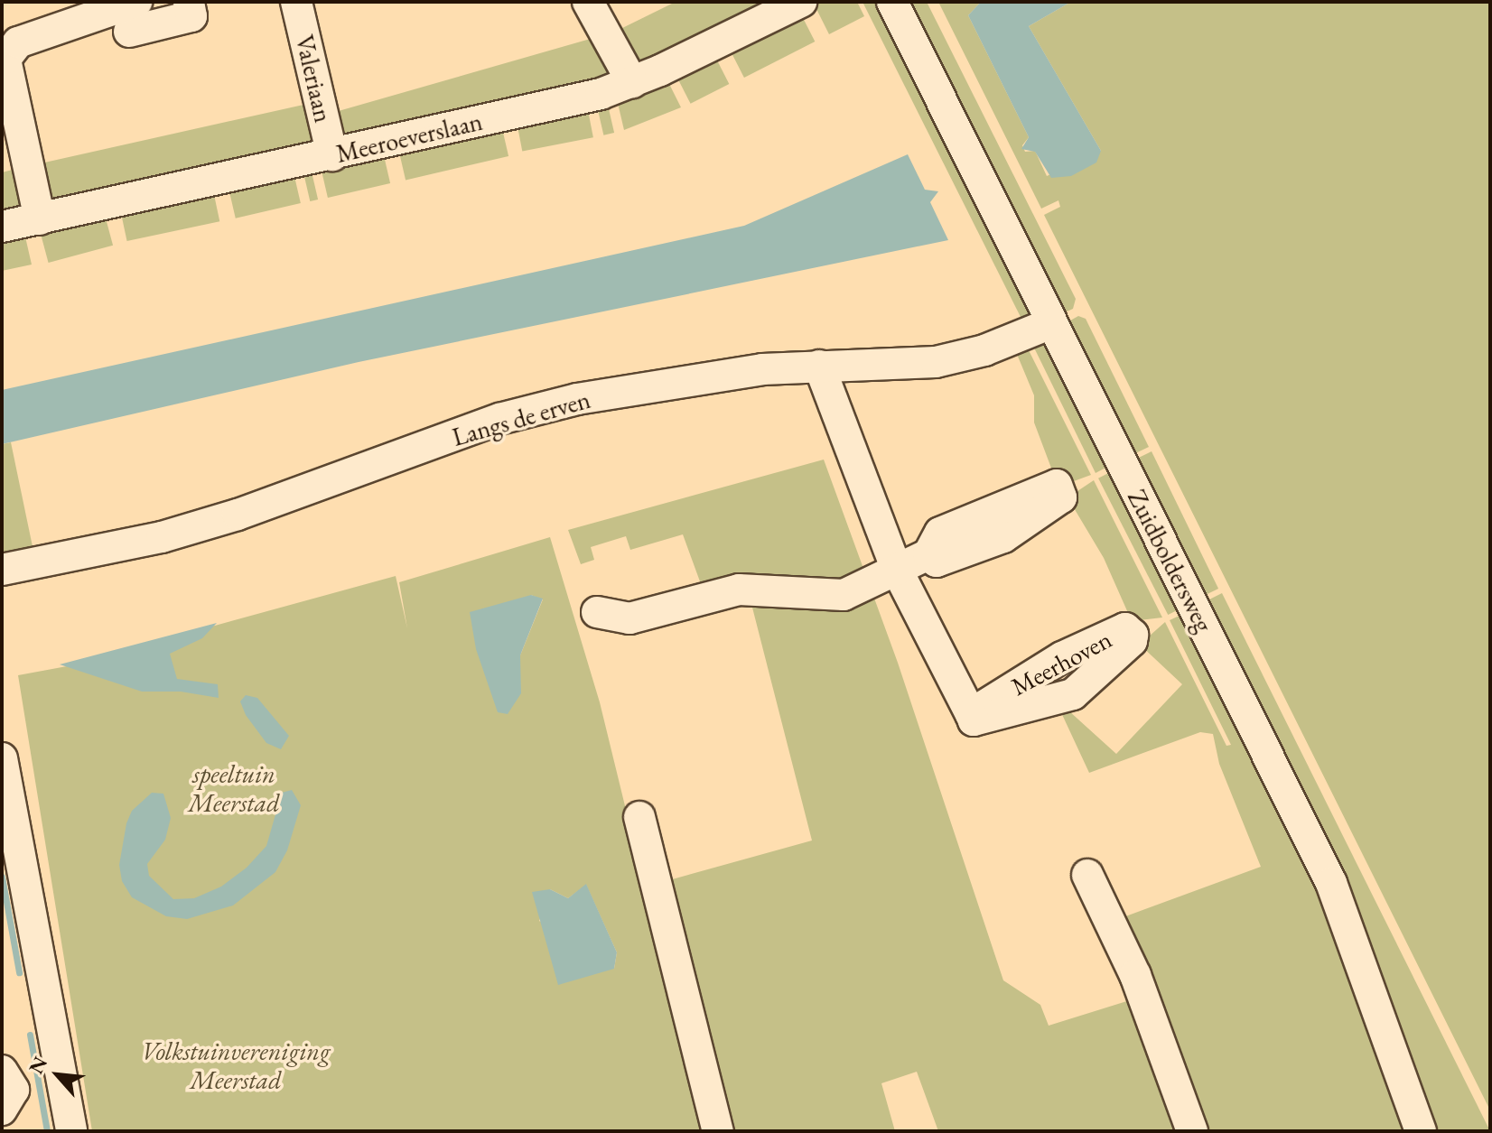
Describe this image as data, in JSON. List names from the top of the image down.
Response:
{
  "streets": {
    "street": [
      "Valeriaan",
      "Meeroeverslaan",
      "Langs de erven",
      "Zuidboldersweg"
    ]
  },
  "crossings": [
    ["Valeriaan", "Meeroeverslaan"],
    ["Langs de erven", "Zuidboldersweg"]
  ],
  "parks": ["speeltuin Meerstad", "Volkstuinvereniging Meerstad"],
  "north": "top left"
}
